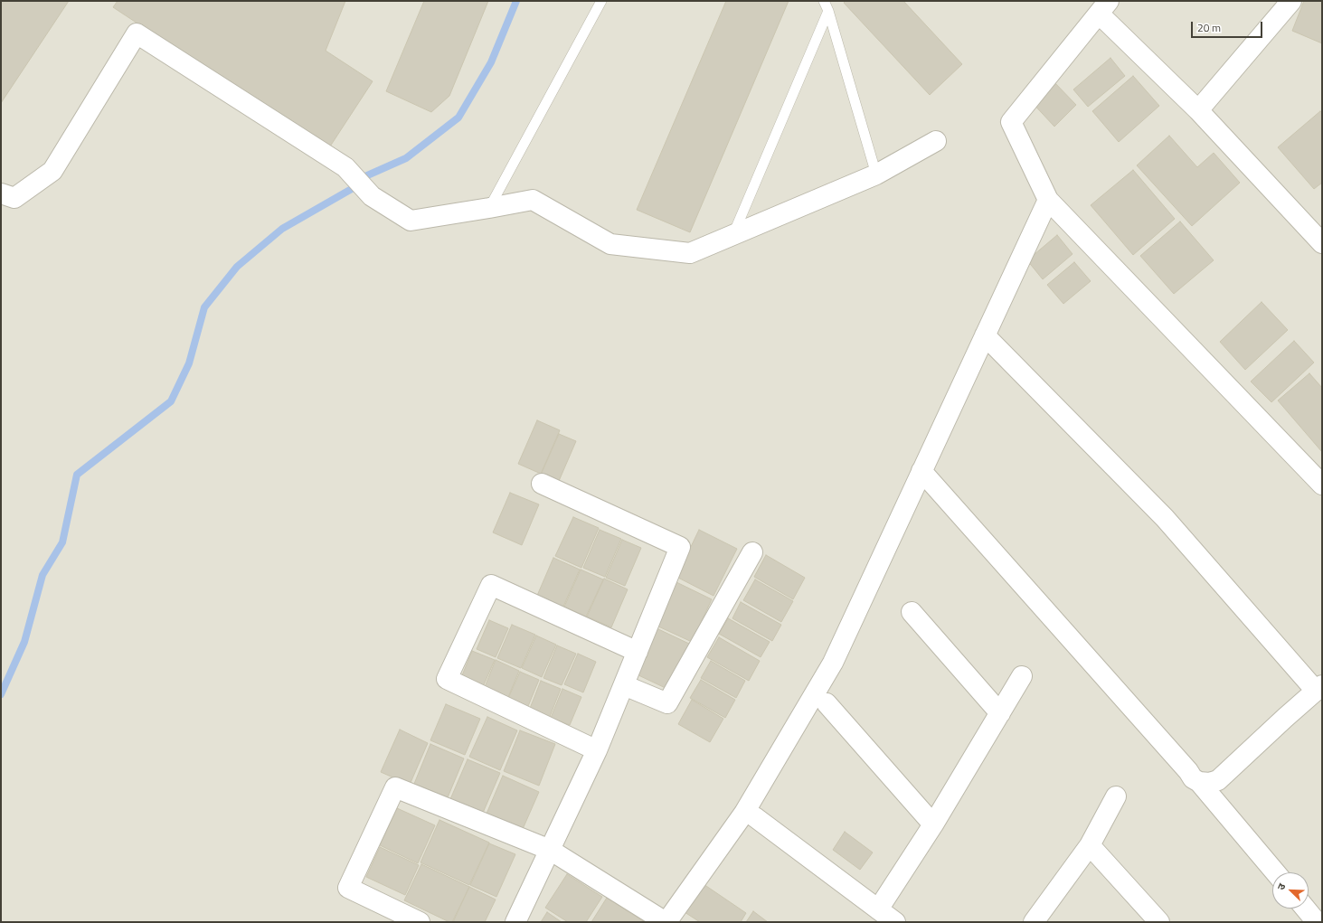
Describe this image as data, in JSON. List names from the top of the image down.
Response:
{
  "scale_bar": "20 m",
  "north": "top left"
}
